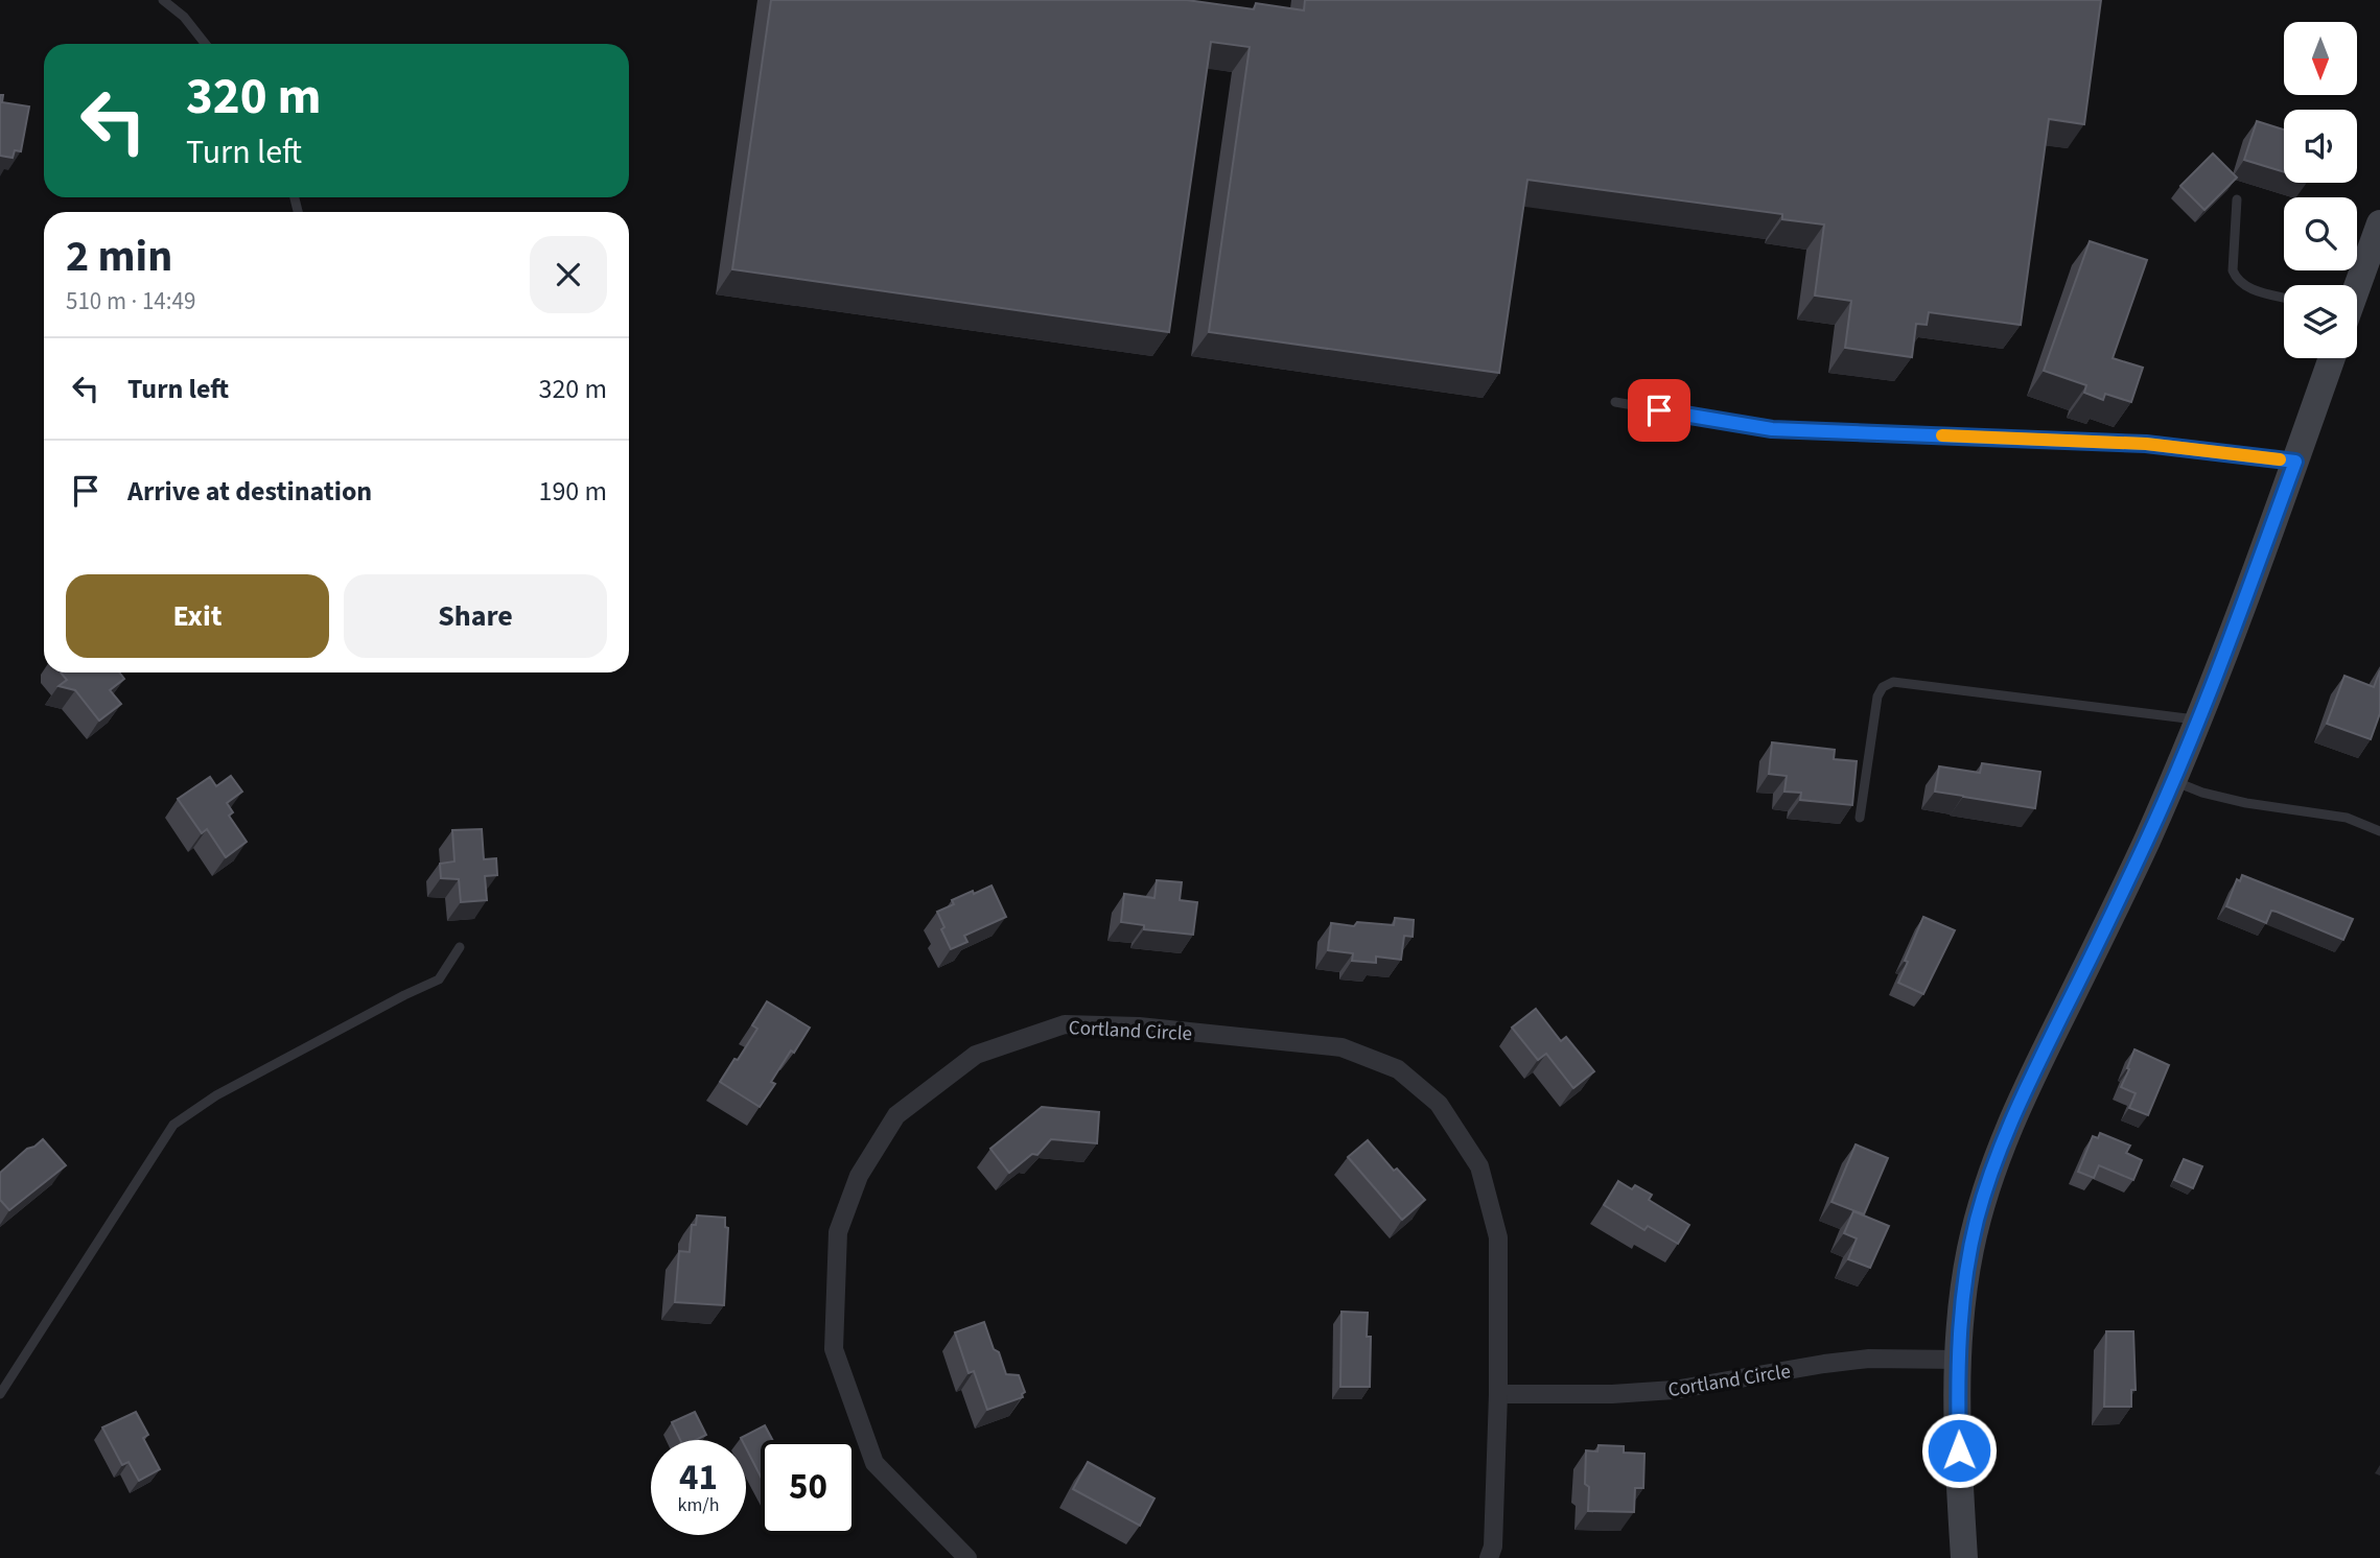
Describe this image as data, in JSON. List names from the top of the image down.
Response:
{
  "streets": {
    "street": ["Cortland Circle"]
  },
  "north": "bottom",
  "page": {
    "turn": ["320 m", "Turn left"],
    "heading": ["2 min", "510 m · 14:49"],
    "list": [
      {
        "name": "Turn left",
        "value": "320 m"
      },
      {
        "name": "Arrive at destination",
        "value": "190 m"
      }
    ],
    "buttons": ["Exit", "Share"],
    "speed": "41 km/h",
    "limit": "50"
  }
}
